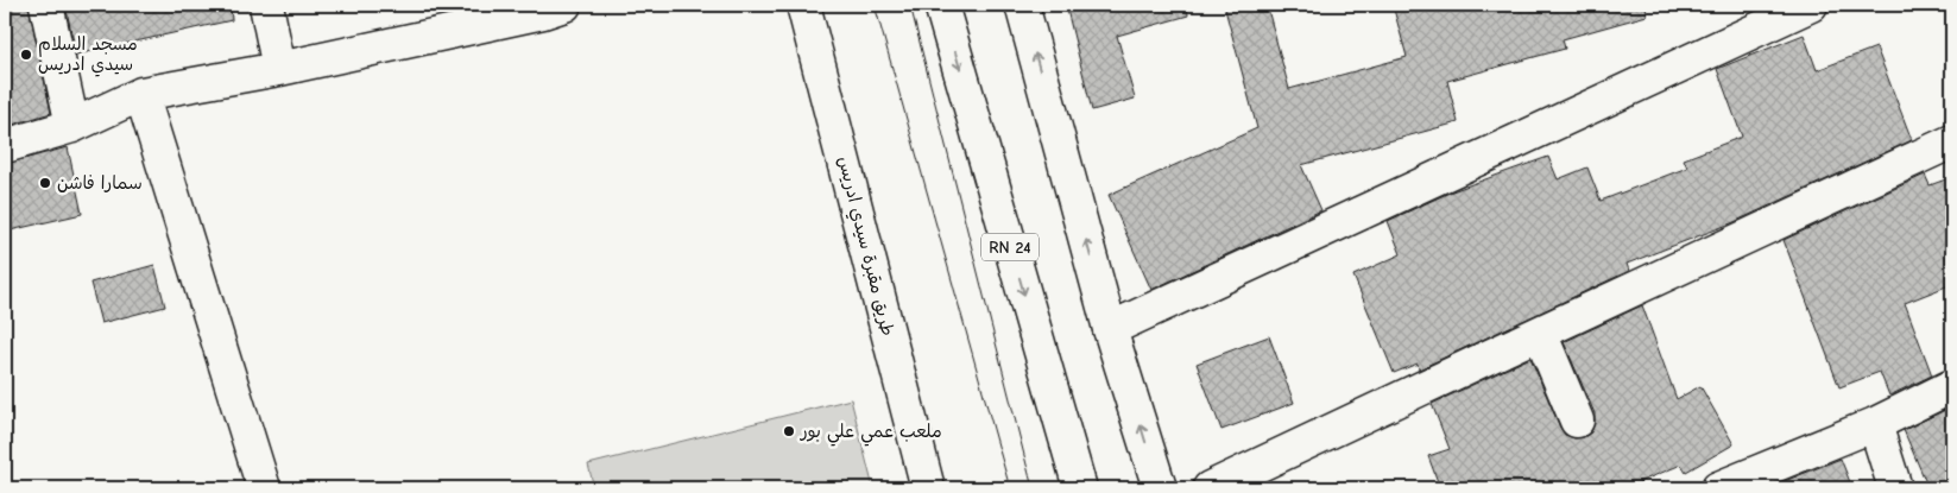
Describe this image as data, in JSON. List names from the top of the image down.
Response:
{
  "streets": {
    "street": ["طريق مقبرة سيدي ادريس", "RN 24"]
  },
  "places": ["مسجد السلام سيدي ادريس", "سمارا فاشن", "ملعب عمي علي بور"]
}
